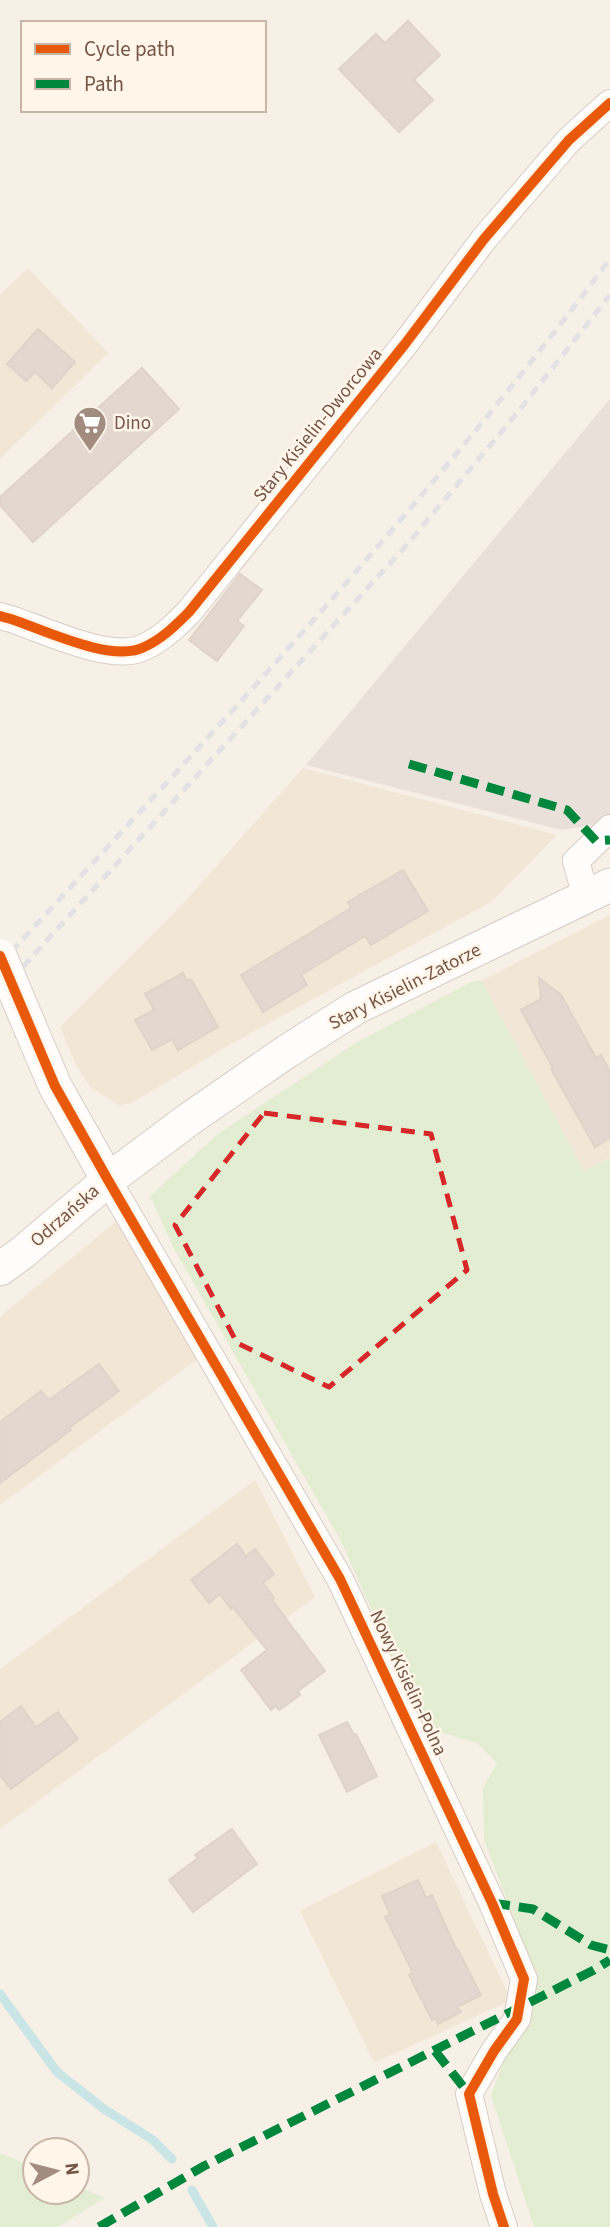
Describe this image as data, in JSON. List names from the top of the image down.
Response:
{
  "streets": {
    "street": [
      "Stary Kisielin-Dworcowa",
      "Stary Kisielin-Zatorze",
      "Odrzańska",
      "Nowy Kisielin-Polna"
    ]
  },
  "crossings": [
    ["Stary Kisielin-Zatorze", "Odrzańska"],
    ["Stary Kisielin-Zatorze", "Nowy Kisielin-Polna"],
    ["Odrzańska", "Nowy Kisielin-Polna"]
  ],
  "places": {
    "supermarket": ["Dino"]
  },
  "legend": ["Cycle path", "Path"],
  "north": "right"
}
